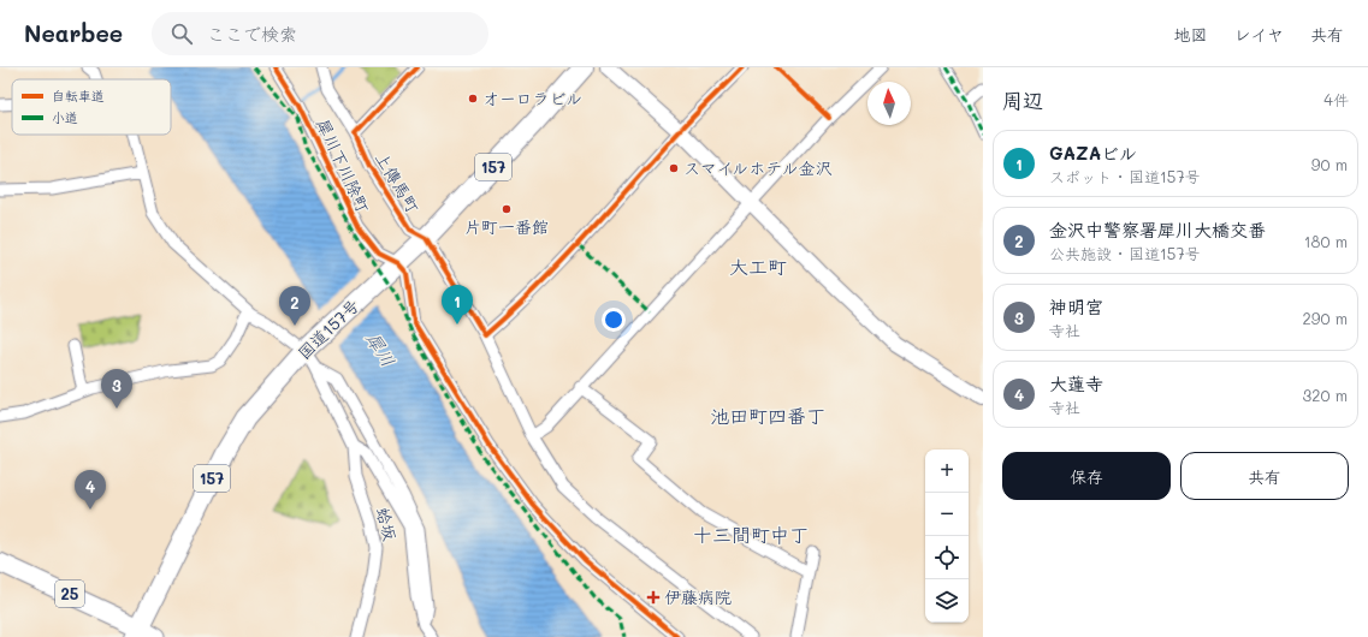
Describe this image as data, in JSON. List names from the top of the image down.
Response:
{
  "streets": {
    "highway": ["157", "国道157号"],
    "main road": ["25"],
    "street": ["犀川下川除町", "上傳馬町", "蛤坂"]
  },
  "crossings": [
    ["犀川下川除町", "国道157号"],
    ["上傳馬町", "国道157号"],
    ["国道157号", "25"]
  ],
  "districts": ["大工町", "池田町四番丁", "十三間町中丁"],
  "water": ["犀川"],
  "places": {
    "other": ["オーロラビル", "スマイルホテル金沢", "片町一番館"],
    "health": ["伊藤病院"]
  },
  "legend": ["自転車道", "小道"],
  "north": "top",
  "page": {
    "header": "Nearbee",
    "search": "ここで検索",
    "nav": ["地図", "レイヤ", "共有"],
    "heading": ["周辺", "4件"],
    "list": [
      {
        "mark": "1",
        "name": "GAZAビル",
        "note": "スポット · 国道157号",
        "value": "90 m"
      },
      {
        "mark": "2",
        "name": "金沢中警察署犀川大橋交番",
        "note": "公共施設 · 国道157号",
        "value": "180 m"
      },
      {
        "mark": "3",
        "name": "神明宮",
        "note": "寺社",
        "value": "290 m"
      },
      {
        "mark": "4",
        "name": "大蓮寺",
        "note": "寺社",
        "value": "320 m"
      }
    ],
    "pins": [
      "1",
      "2",
      "3",
      "4"
    ],
    "buttons": ["保存", "共有"],
    "map_buttons": ["+", "−"]
  }
}
